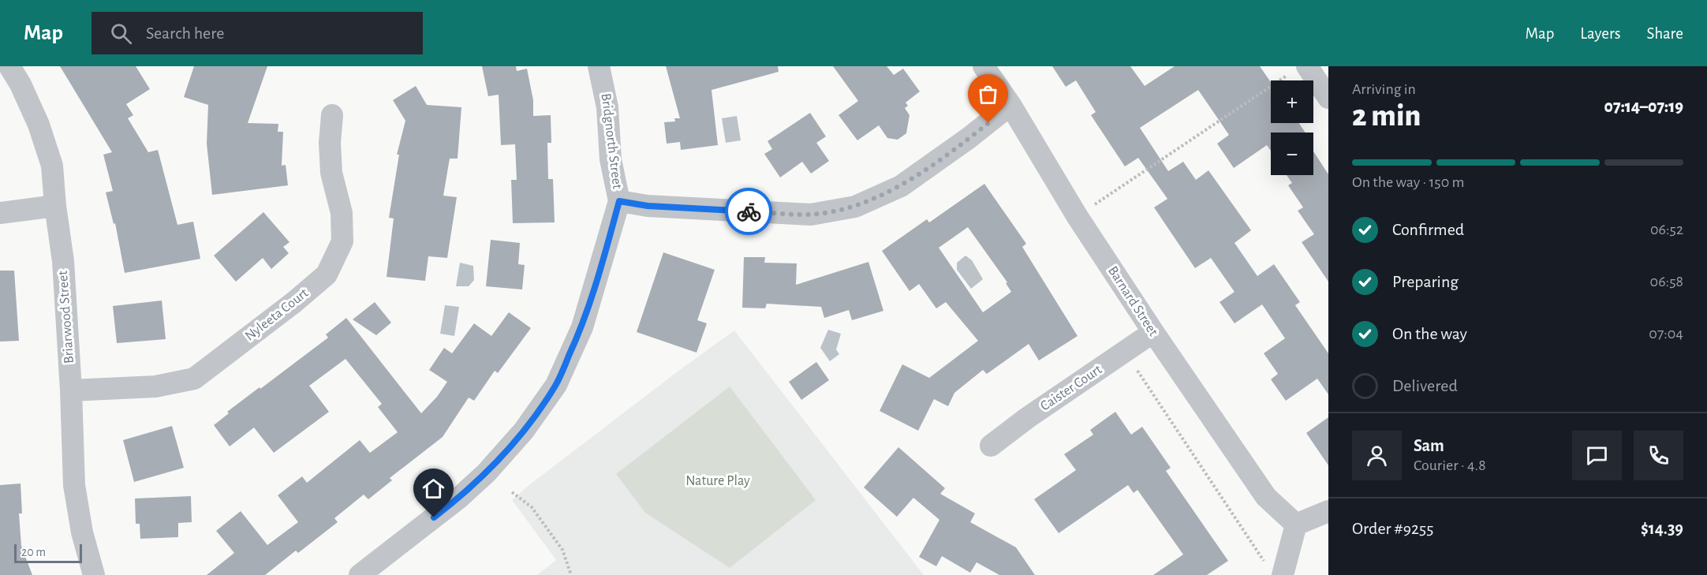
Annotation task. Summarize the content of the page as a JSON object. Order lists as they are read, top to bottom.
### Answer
{
  "streets": {
    "street": [
      "Bridgnorth Street",
      "Barnard Street",
      "Nyleeta Court",
      "Briarwood Street",
      "Caister Court"
    ]
  },
  "crossings": [
    ["Barnard Street", "Caister Court"],
    ["Nyleeta Court", "Briarwood Street"]
  ],
  "parks": ["Nature Play"],
  "scale_bar": "20 m",
  "page": {
    "header": "Map",
    "search": "Search here",
    "nav": ["Map", "Layers", "Share"],
    "heading": ["2 min", "Arriving in", "07:14–07:19"],
    "panel": [
      "Sam",
      "Courier · 4.8",
      "Order #9255",
      "$14.39"
    ],
    "map_buttons": ["+", "−"],
    "bar": "On the way · 150 m",
    "list": [
      ["Confirmed", "06:52"],
      ["Preparing", "06:58"],
      ["On the way", "07:04"],
      "Delivered"
    ],
    "scale": "20 m"
  }
}
